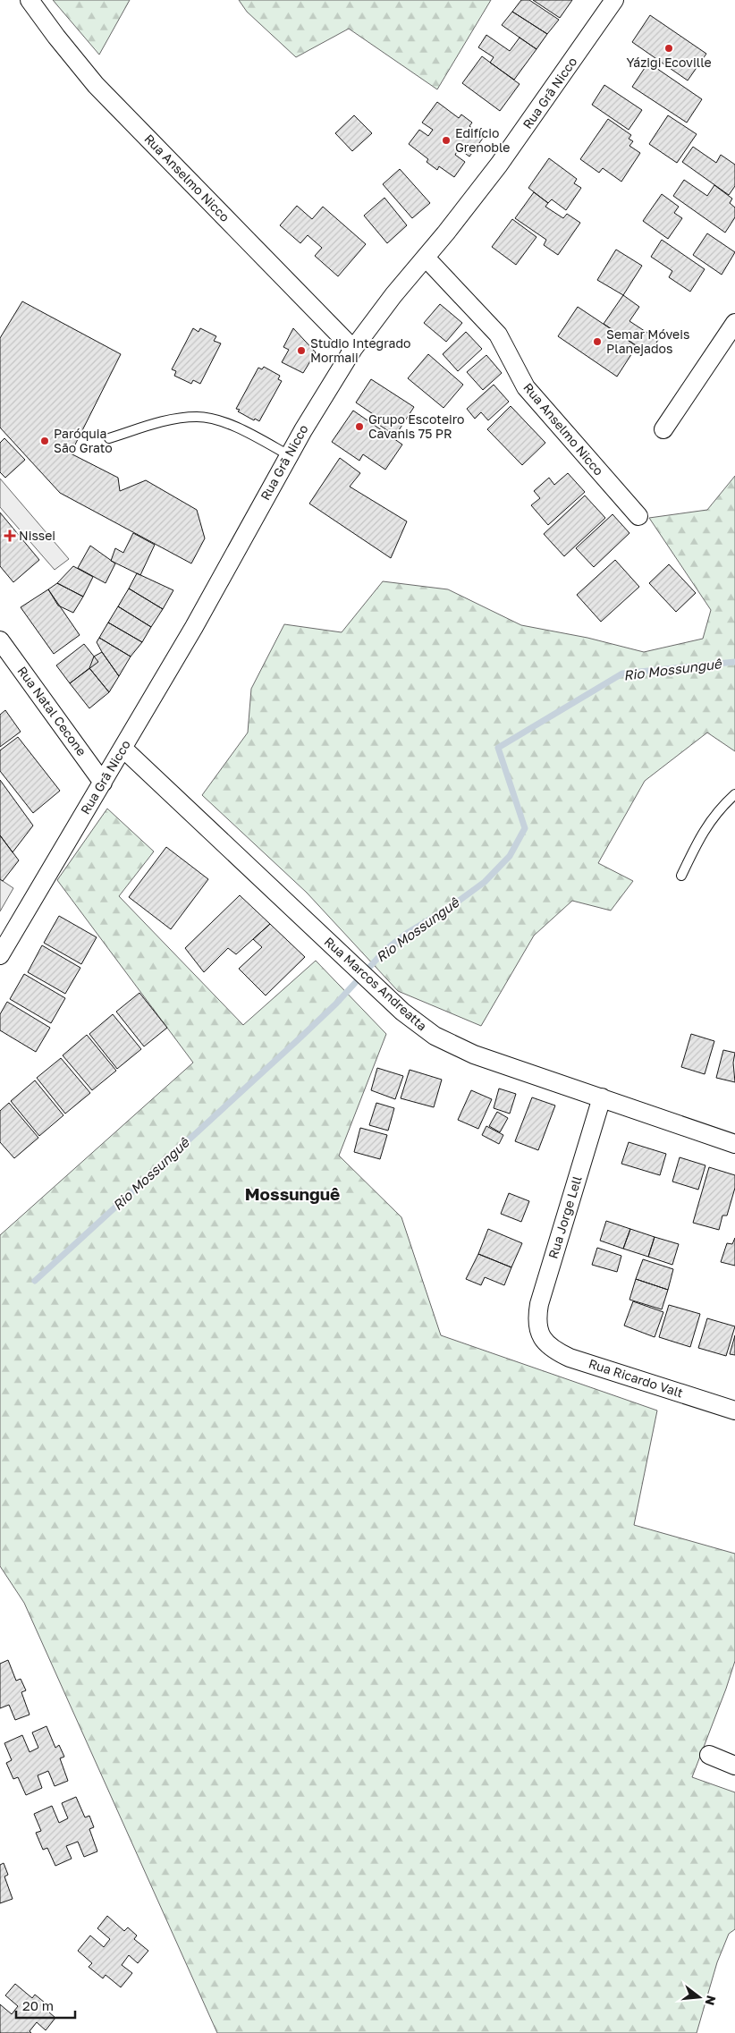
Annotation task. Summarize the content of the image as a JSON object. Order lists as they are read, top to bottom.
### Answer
{
  "streets": {
    "street": [
      "Rua Grã Nicco",
      "Rua Anselmo Nicco",
      "Rua Natal Cecone",
      "Rua Marcos Andreatta",
      "Rua Jorge Lell",
      "Rua Ricardo Valt"
    ]
  },
  "crossings": [
    ["Rua Grã Nicco", "Rua Anselmo Nicco"],
    ["Rua Grã Nicco", "Rua Natal Cecone"],
    ["Rua Grã Nicco", "Rua Marcos Andreatta"],
    ["Rua Marcos Andreatta", "Rua Jorge Lell"],
    ["Rua Jorge Lell", "Rua Ricardo Valt"]
  ],
  "districts": ["Mossunguê"],
  "water": ["Rio Mossunguê"],
  "places": {
    "other": [
      "Yázigi Ecoville",
      "Edifício Grenoble",
      "Semar Móveis Planejados",
      "Studio Integrado Mormaii",
      "Grupo Escoteiro Cavanis 75 PR",
      "Paróquia São Grato"
    ],
    "health": ["Nissei"]
  },
  "scale_bar": "20 m",
  "north": "right"
}
